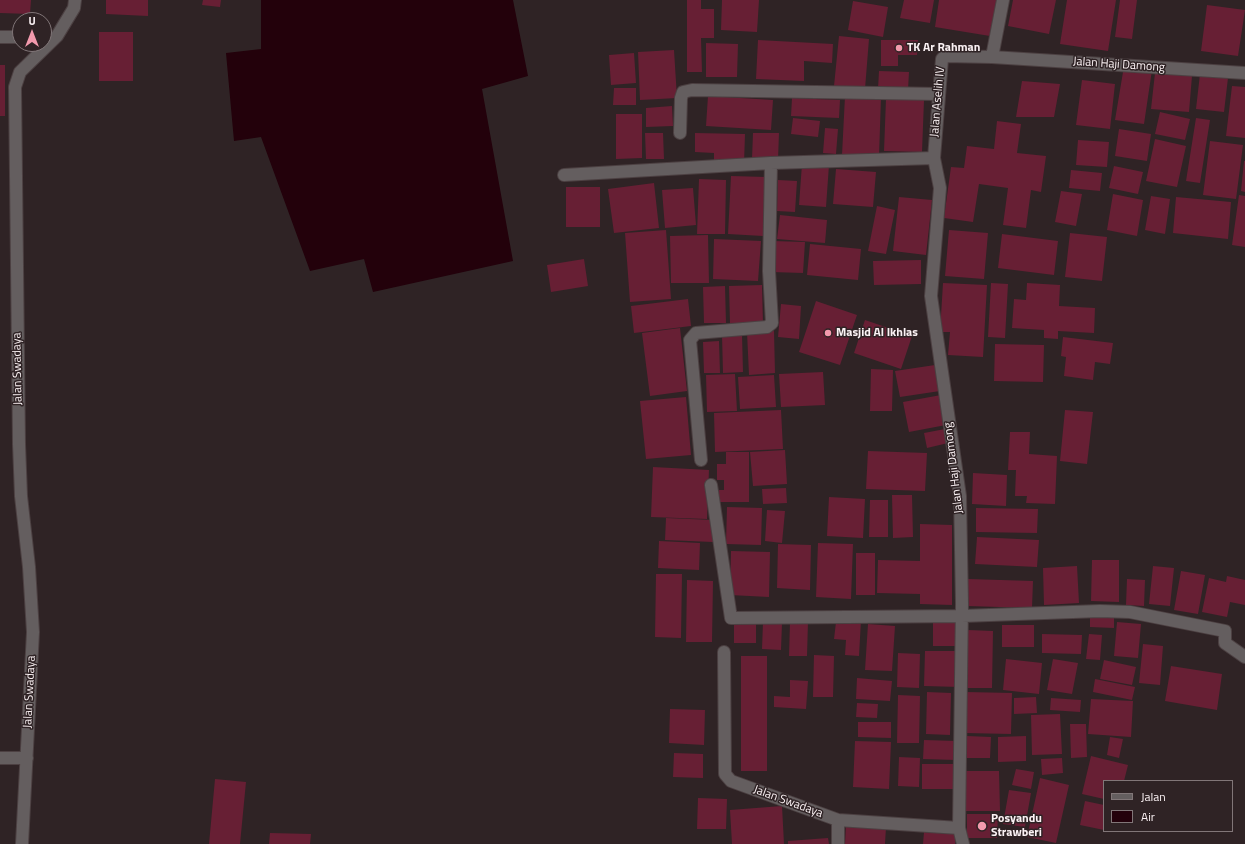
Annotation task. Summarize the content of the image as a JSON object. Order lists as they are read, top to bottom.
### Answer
{
  "streets": {
    "street": ["Jalan Haji Damong", "Jalan Aselih IV", "Jalan Swadaya"]
  },
  "crossings": [
    ["Jalan Haji Damong", "Jalan Aselih IV"],
    ["Jalan Haji Damong", "Jalan Swadaya"]
  ],
  "places": ["TK Ar Rahman", "Masjid Al Ikhlas", "Posyandu Strawberi"],
  "legend": ["Jalan", "Air"],
  "north": "top"
}
